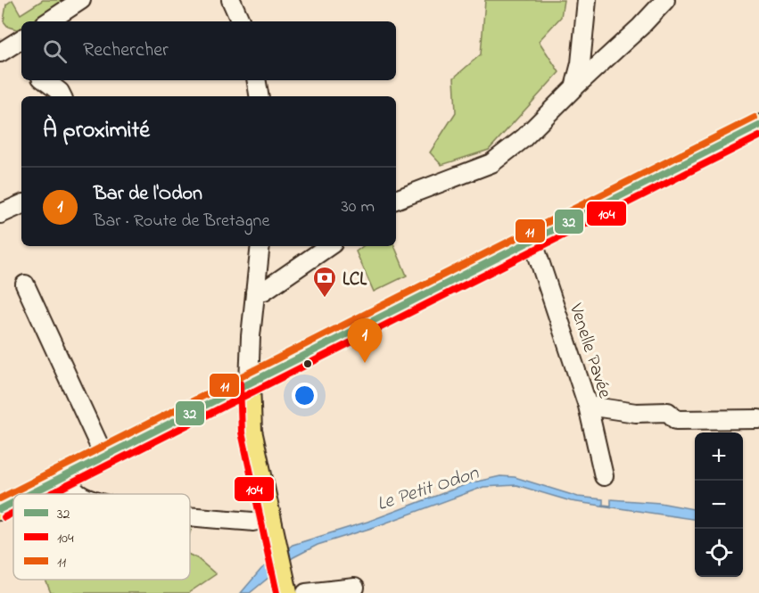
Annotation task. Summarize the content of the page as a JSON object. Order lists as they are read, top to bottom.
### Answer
{
  "streets": {
    "street": ["Venelle Pavée"]
  },
  "water": ["Le Petit Odon"],
  "places": {
    "bank": ["LCL"]
  },
  "lines": ["transit line 11", "transit line 32", "transit line 104"],
  "legend": ["32", "104", "11"],
  "page": {
    "search": "Rechercher",
    "heading": "À proximité",
    "list": [
      {
        "mark": "1",
        "name": "Bar de l'Odon",
        "note": "Bar · Route de Bretagne",
        "value": "30 m"
      }
    ],
    "pins": "1",
    "map_buttons": ["+", "−"]
  }
}
